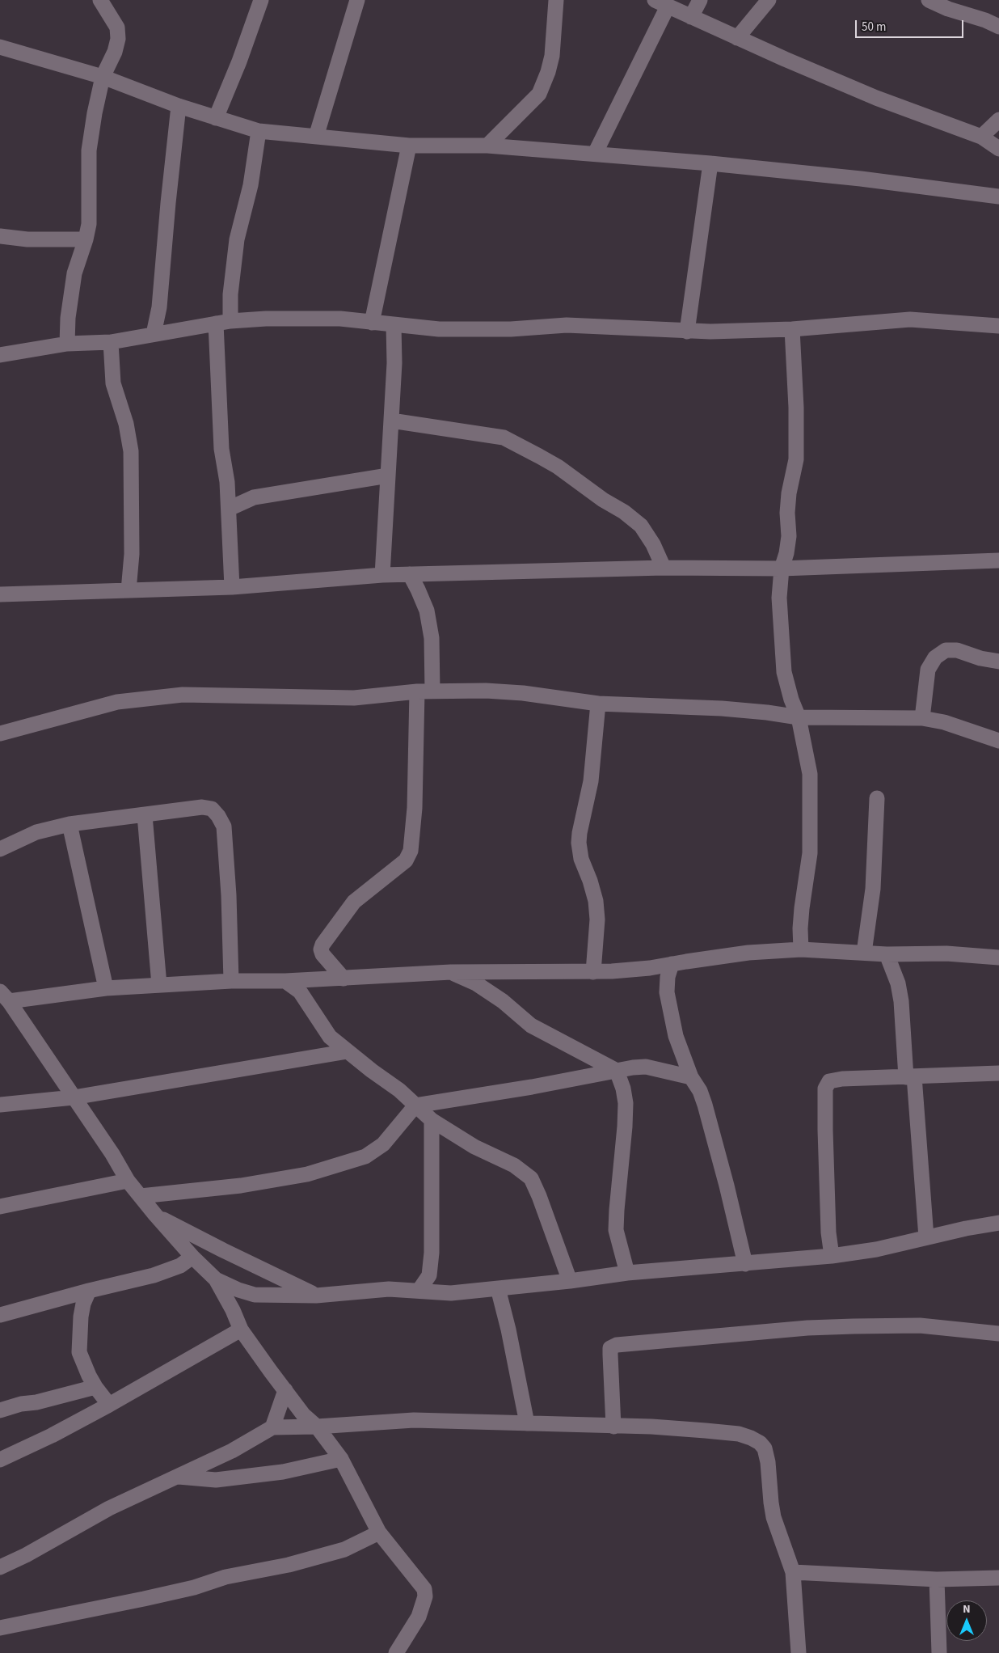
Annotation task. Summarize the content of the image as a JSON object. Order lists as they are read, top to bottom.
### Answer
{
  "scale_bar": "50 m",
  "north": "top"
}
